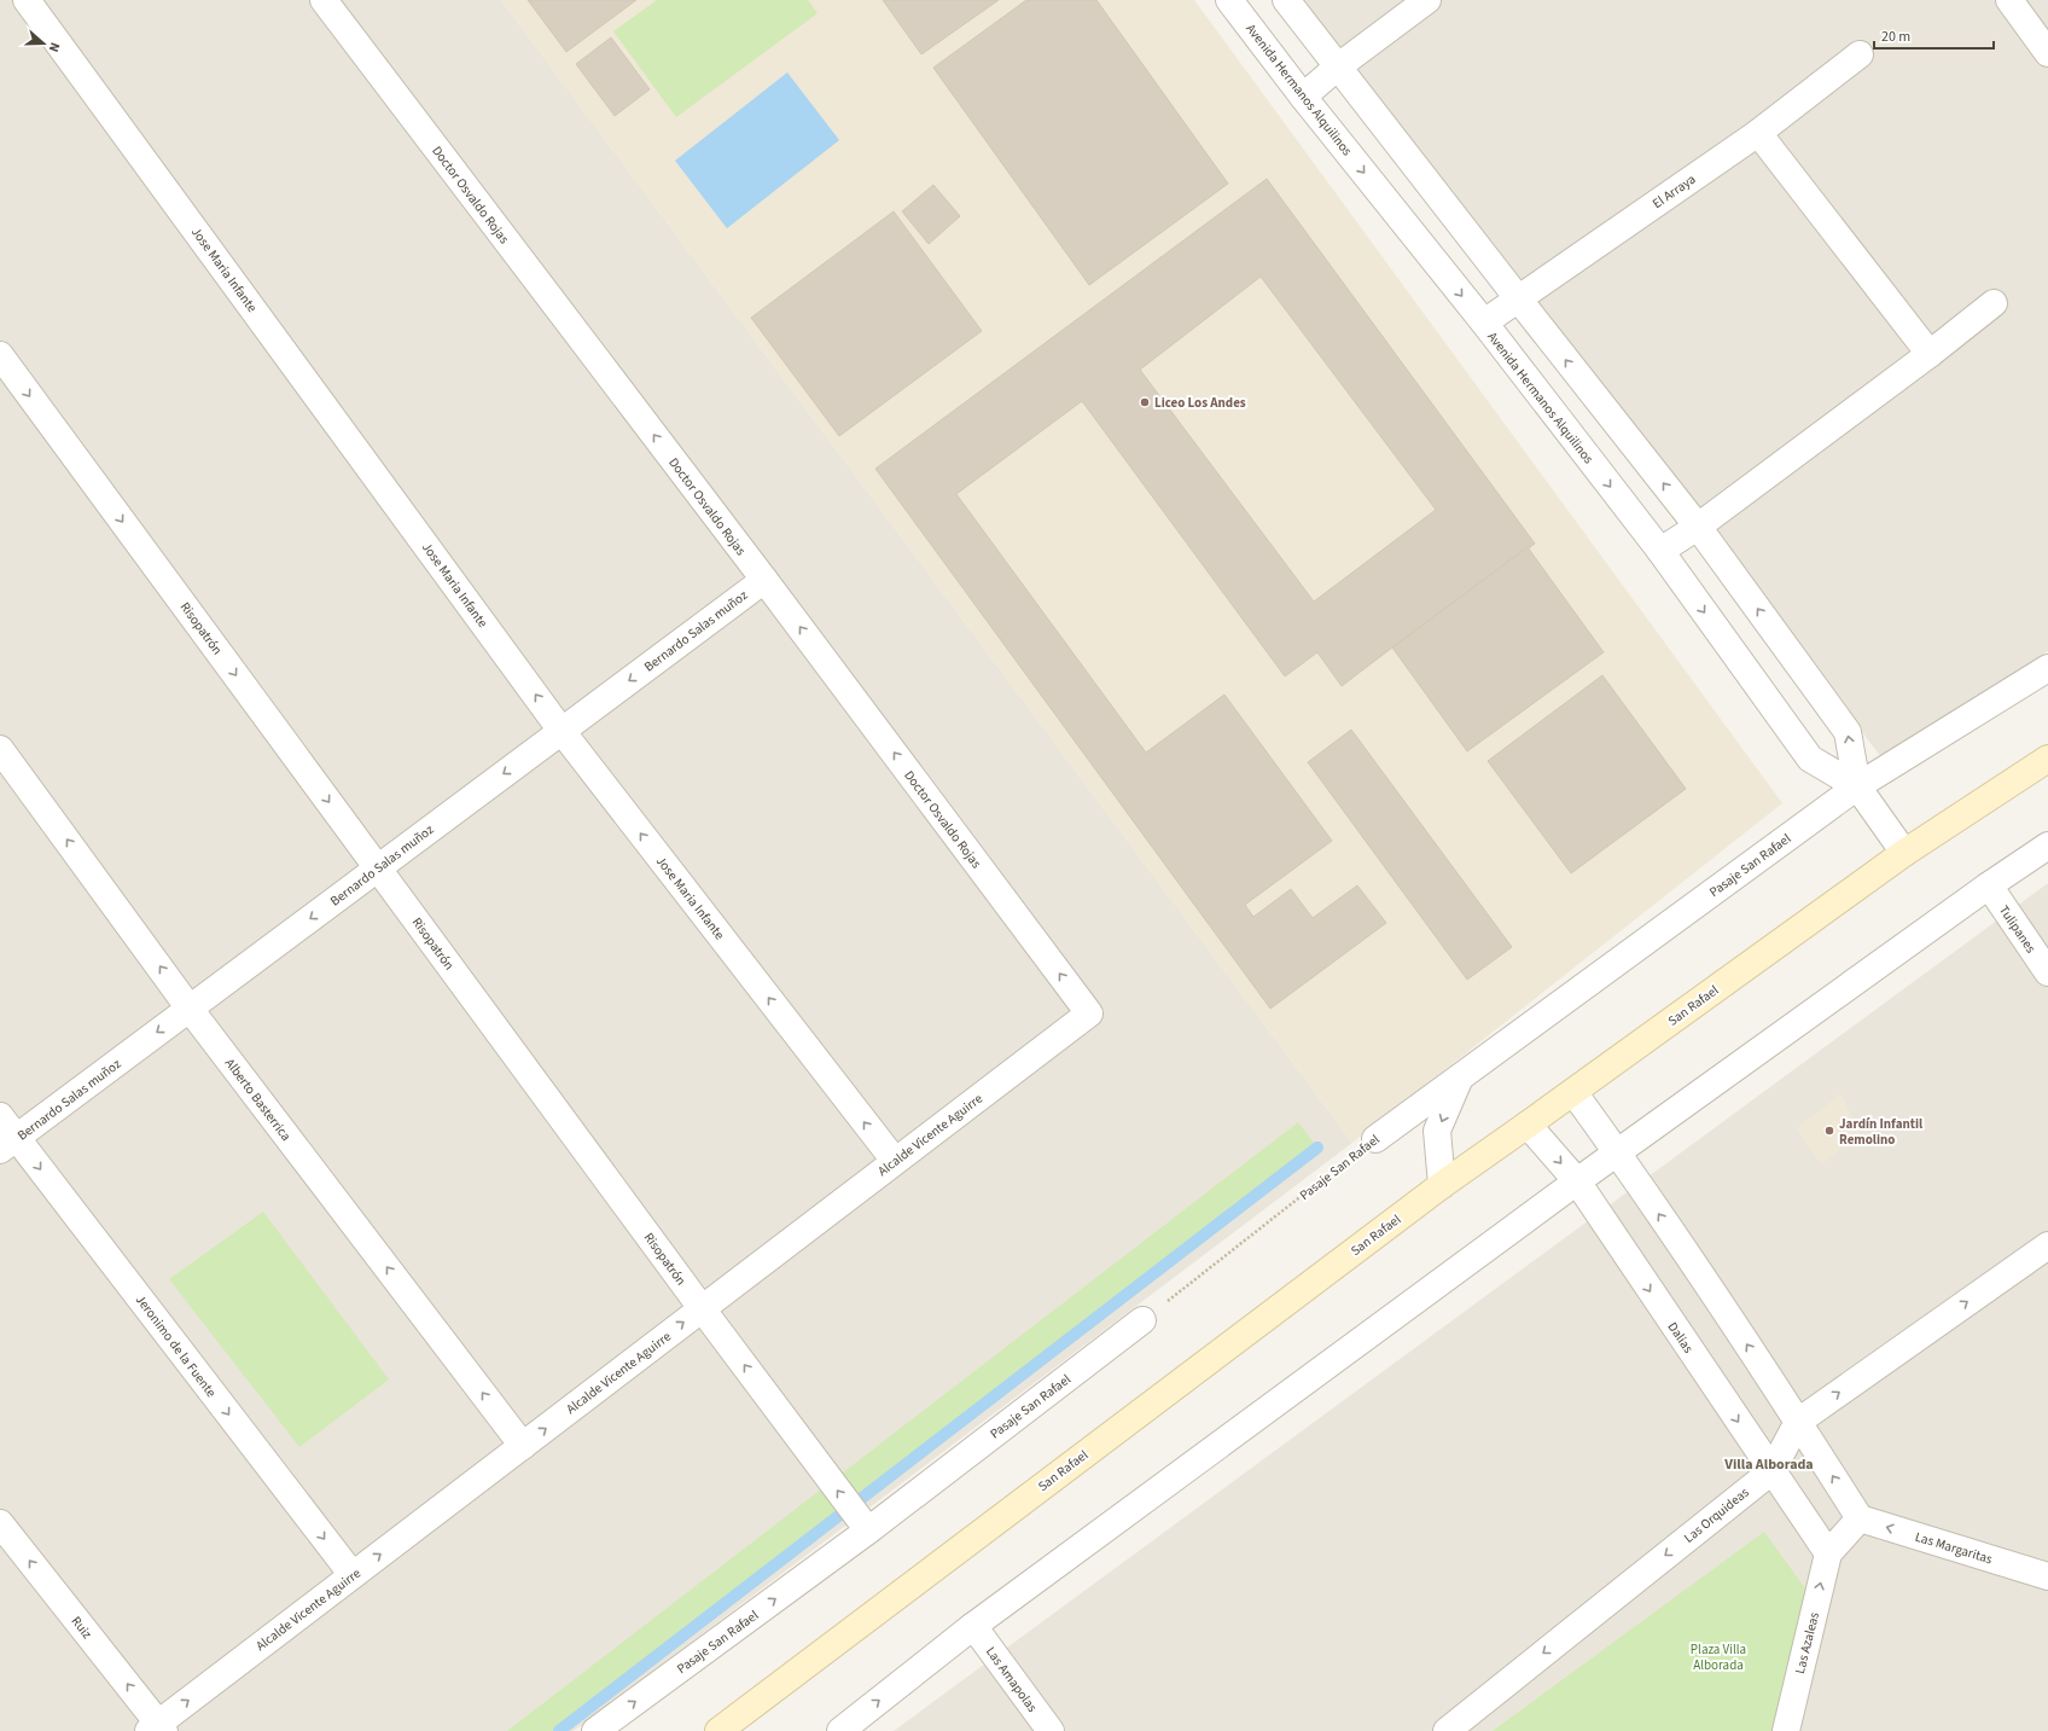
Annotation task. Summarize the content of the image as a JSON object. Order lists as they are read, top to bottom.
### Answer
{
  "streets": {
    "main road": ["San Rafael"],
    "street": [
      "Avenida Hermanos Alquilinos",
      "El Arraya",
      "Doctor Osvaldo Rojas",
      "Jose Maria Infante",
      "Risopatrón",
      "Bernardo Salas muñoz",
      "Pasaje San Rafael",
      "Tulipanes",
      "Alberto Basterrica",
      "Alcalde Vicente Aguirre",
      "Dalias",
      "Jeronimo de la Fuente",
      "Las Orquideas",
      "Las Margaritas",
      "Ruiz",
      "Las Azaleas",
      "Las Amapolas"
    ]
  },
  "crossings": [
    ["Avenida Hermanos Alquilinos", "El Arraya"],
    ["Avenida Hermanos Alquilinos", "Pasaje San Rafael"],
    ["Avenida Hermanos Alquilinos", "San Rafael"],
    ["Doctor Osvaldo Rojas", "Bernardo Salas muñoz"],
    ["Doctor Osvaldo Rojas", "Alcalde Vicente Aguirre"],
    ["Jose Maria Infante", "Bernardo Salas muñoz"],
    ["Jose Maria Infante", "Alcalde Vicente Aguirre"],
    ["Risopatrón", "Bernardo Salas muñoz"],
    ["Risopatrón", "Pasaje San Rafael"],
    ["Risopatrón", "Alcalde Vicente Aguirre"],
    ["Bernardo Salas muñoz", "Alberto Basterrica"],
    ["Bernardo Salas muñoz", "Jeronimo de la Fuente"],
    ["San Rafael", "Dalias"],
    ["Alberto Basterrica", "Alcalde Vicente Aguirre"],
    ["Alcalde Vicente Aguirre", "Jeronimo de la Fuente"],
    ["Alcalde Vicente Aguirre", "Ruiz"],
    ["Dalias", "Las Orquideas"],
    ["Dalias", "Las Azaleas"]
  ],
  "one_way": [
    "Doctor Osvaldo Rojas",
    "Jose Maria Infante",
    "Bernardo Salas muñoz",
    "Alberto Basterrica",
    "Alcalde Vicente Aguirre",
    "Jeronimo de la Fuente",
    "Las Margaritas",
    "Ruiz",
    "Las Azaleas"
  ],
  "districts": ["Villa Alborada"],
  "parks": ["Plaza Villa Alborada"],
  "places": ["Liceo Los Andes", "Jardín Infantil Remolino"],
  "scale_bar": "20 m",
  "north": "right"
}
